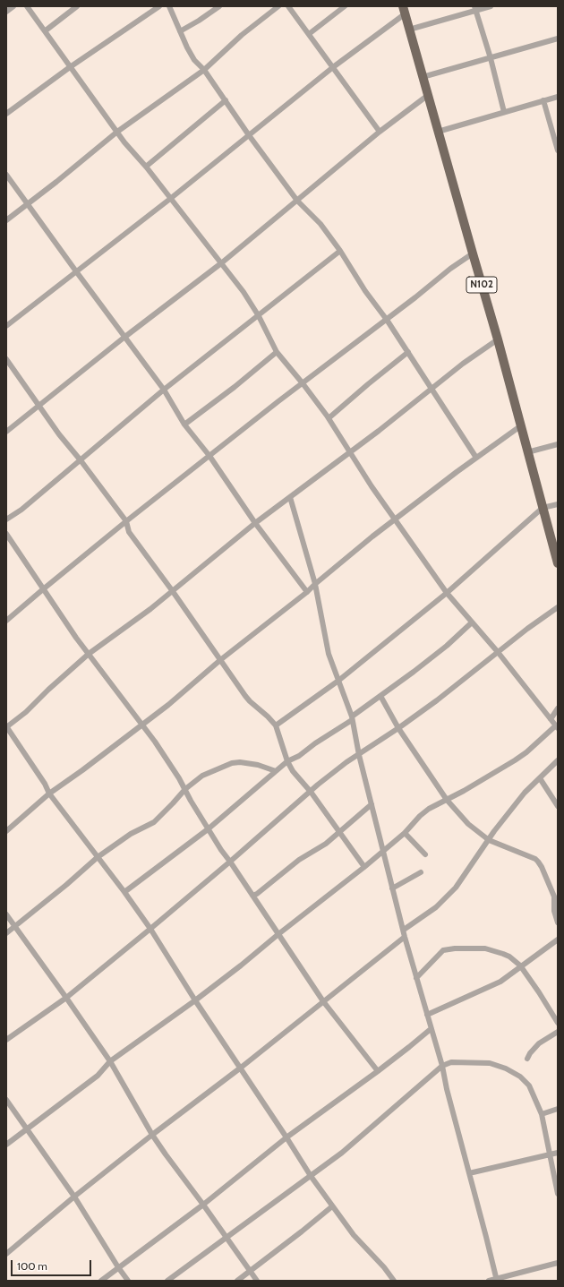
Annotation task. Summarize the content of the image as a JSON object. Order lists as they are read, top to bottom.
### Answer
{
  "streets": {
    "main road": ["N102"]
  },
  "scale_bar": "100 m"
}
